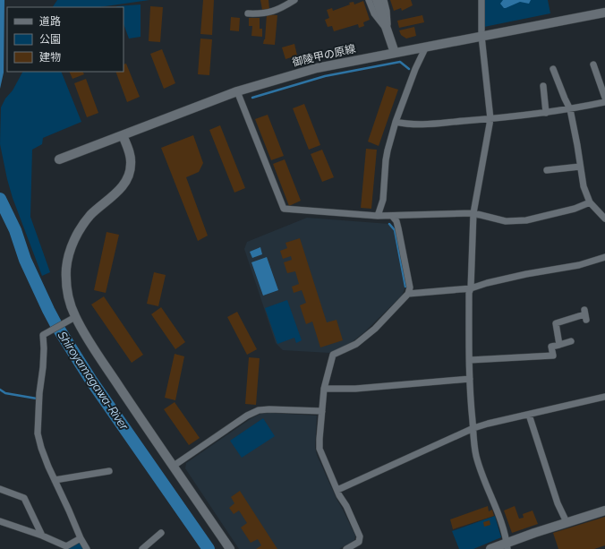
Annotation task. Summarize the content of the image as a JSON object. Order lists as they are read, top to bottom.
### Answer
{
  "streets": {
    "street": ["御陵甲の原線"]
  },
  "water": ["Shiroyamagawa-River"],
  "legend": ["道路", "公園", "建物"]
}
